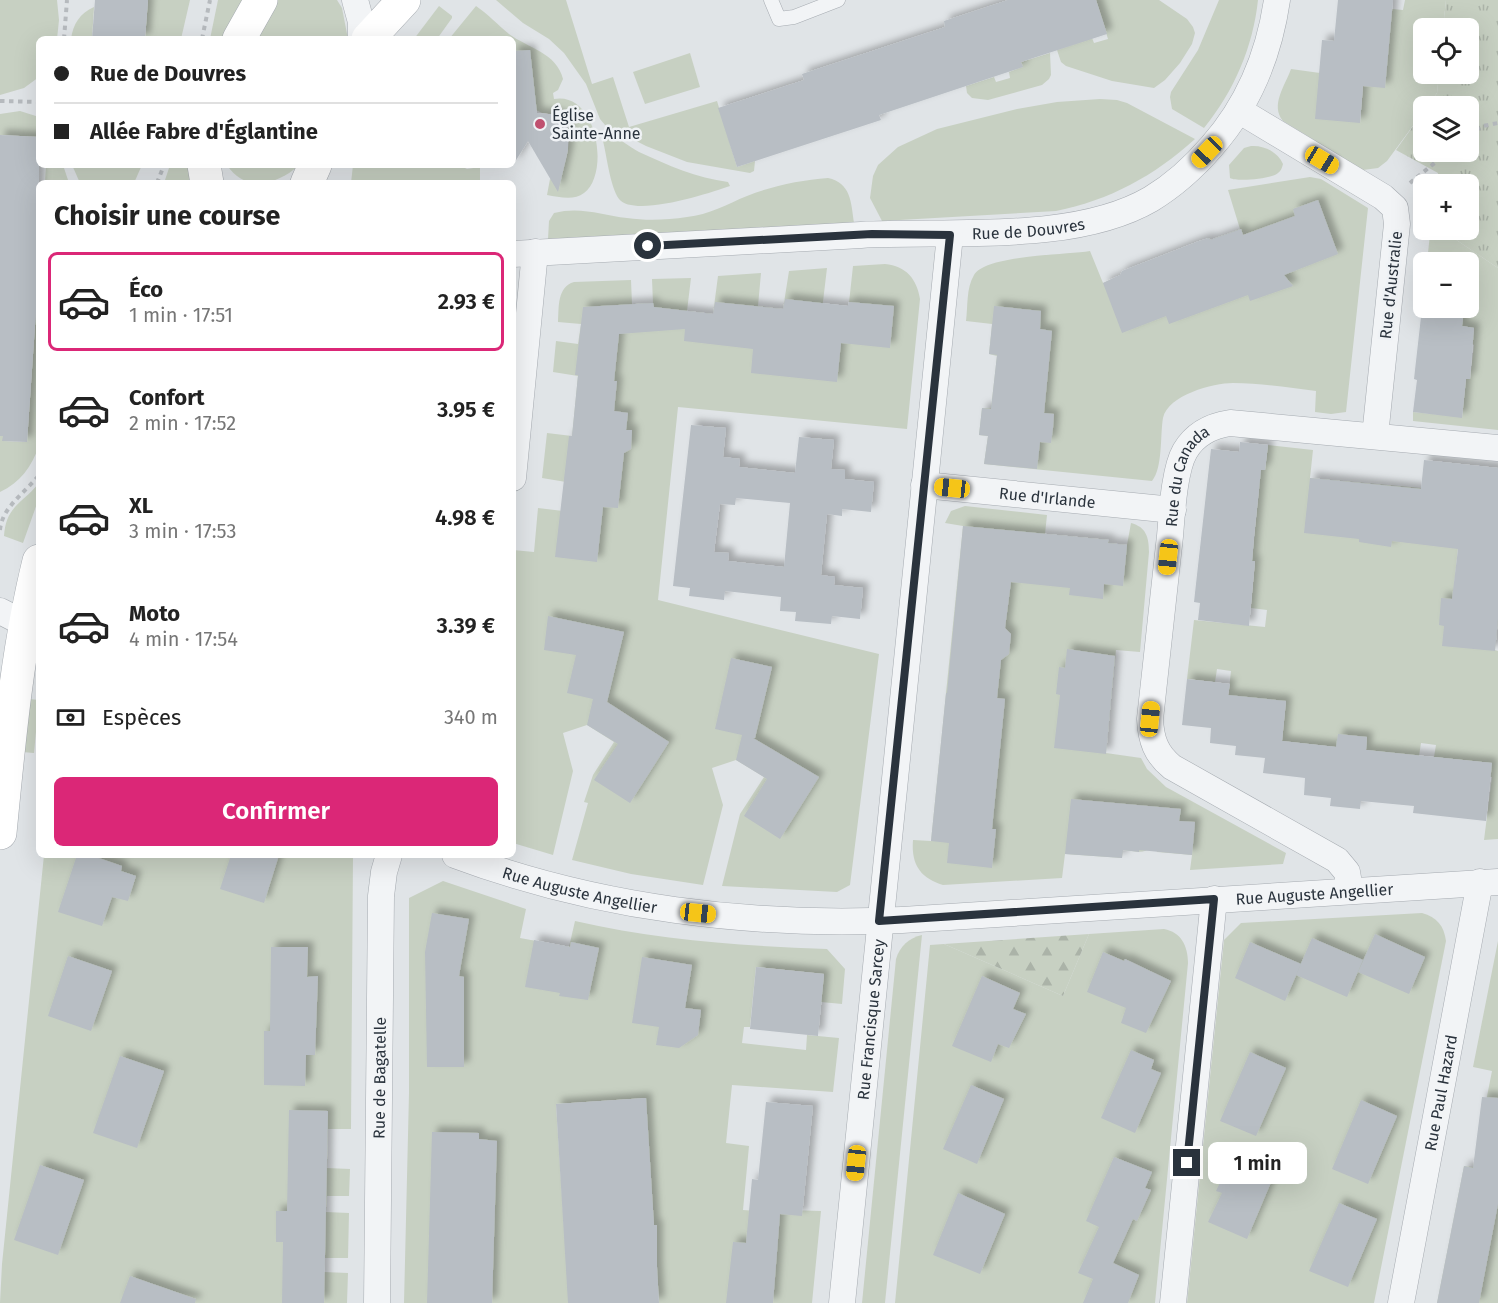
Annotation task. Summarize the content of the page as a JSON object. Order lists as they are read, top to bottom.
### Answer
{
  "streets": {
    "street": [
      "Rue de Douvres",
      "Rue d'Australie",
      "Rue du Canada",
      "Rue d'Irlande",
      "Rue Auguste Angellier",
      "Rue Francisque Sarcey",
      "Rue de Bagatelle",
      "Rue Paul Hazard"
    ]
  },
  "crossings": [
    ["Rue de Douvres", "Rue Francisque Sarcey"],
    ["Rue d'Australie", "Rue du Canada"],
    ["Rue du Canada", "Rue d'Irlande"],
    ["Rue du Canada", "Rue Auguste Angellier"],
    ["Rue d'Irlande", "Rue Francisque Sarcey"],
    ["Rue Auguste Angellier", "Rue Francisque Sarcey"],
    ["Rue Auguste Angellier", "Rue Paul Hazard"]
  ],
  "places": ["Église Sainte-Anne"],
  "page": {
    "map_buttons": ["+", "−"],
    "banner": ["Rue de Douvres", "Allée Fabre d'Églantine"],
    "heading": "Choisir une course",
    "list": [
      {
        "name": "Éco",
        "note": "1 min · 17:51",
        "value": "2.93 €"
      },
      {
        "name": "Confort",
        "note": "2 min · 17:52",
        "value": "3.95 €"
      },
      {
        "name": "XL",
        "note": "3 min · 17:53",
        "value": "4.98 €"
      },
      {
        "name": "Moto",
        "note": "4 min · 17:54",
        "value": "3.39 €"
      }
    ],
    "pay": ["Espèces", "340 m"],
    "buttons": "Confirmer",
    "bubble": "1 min"
  }
}
